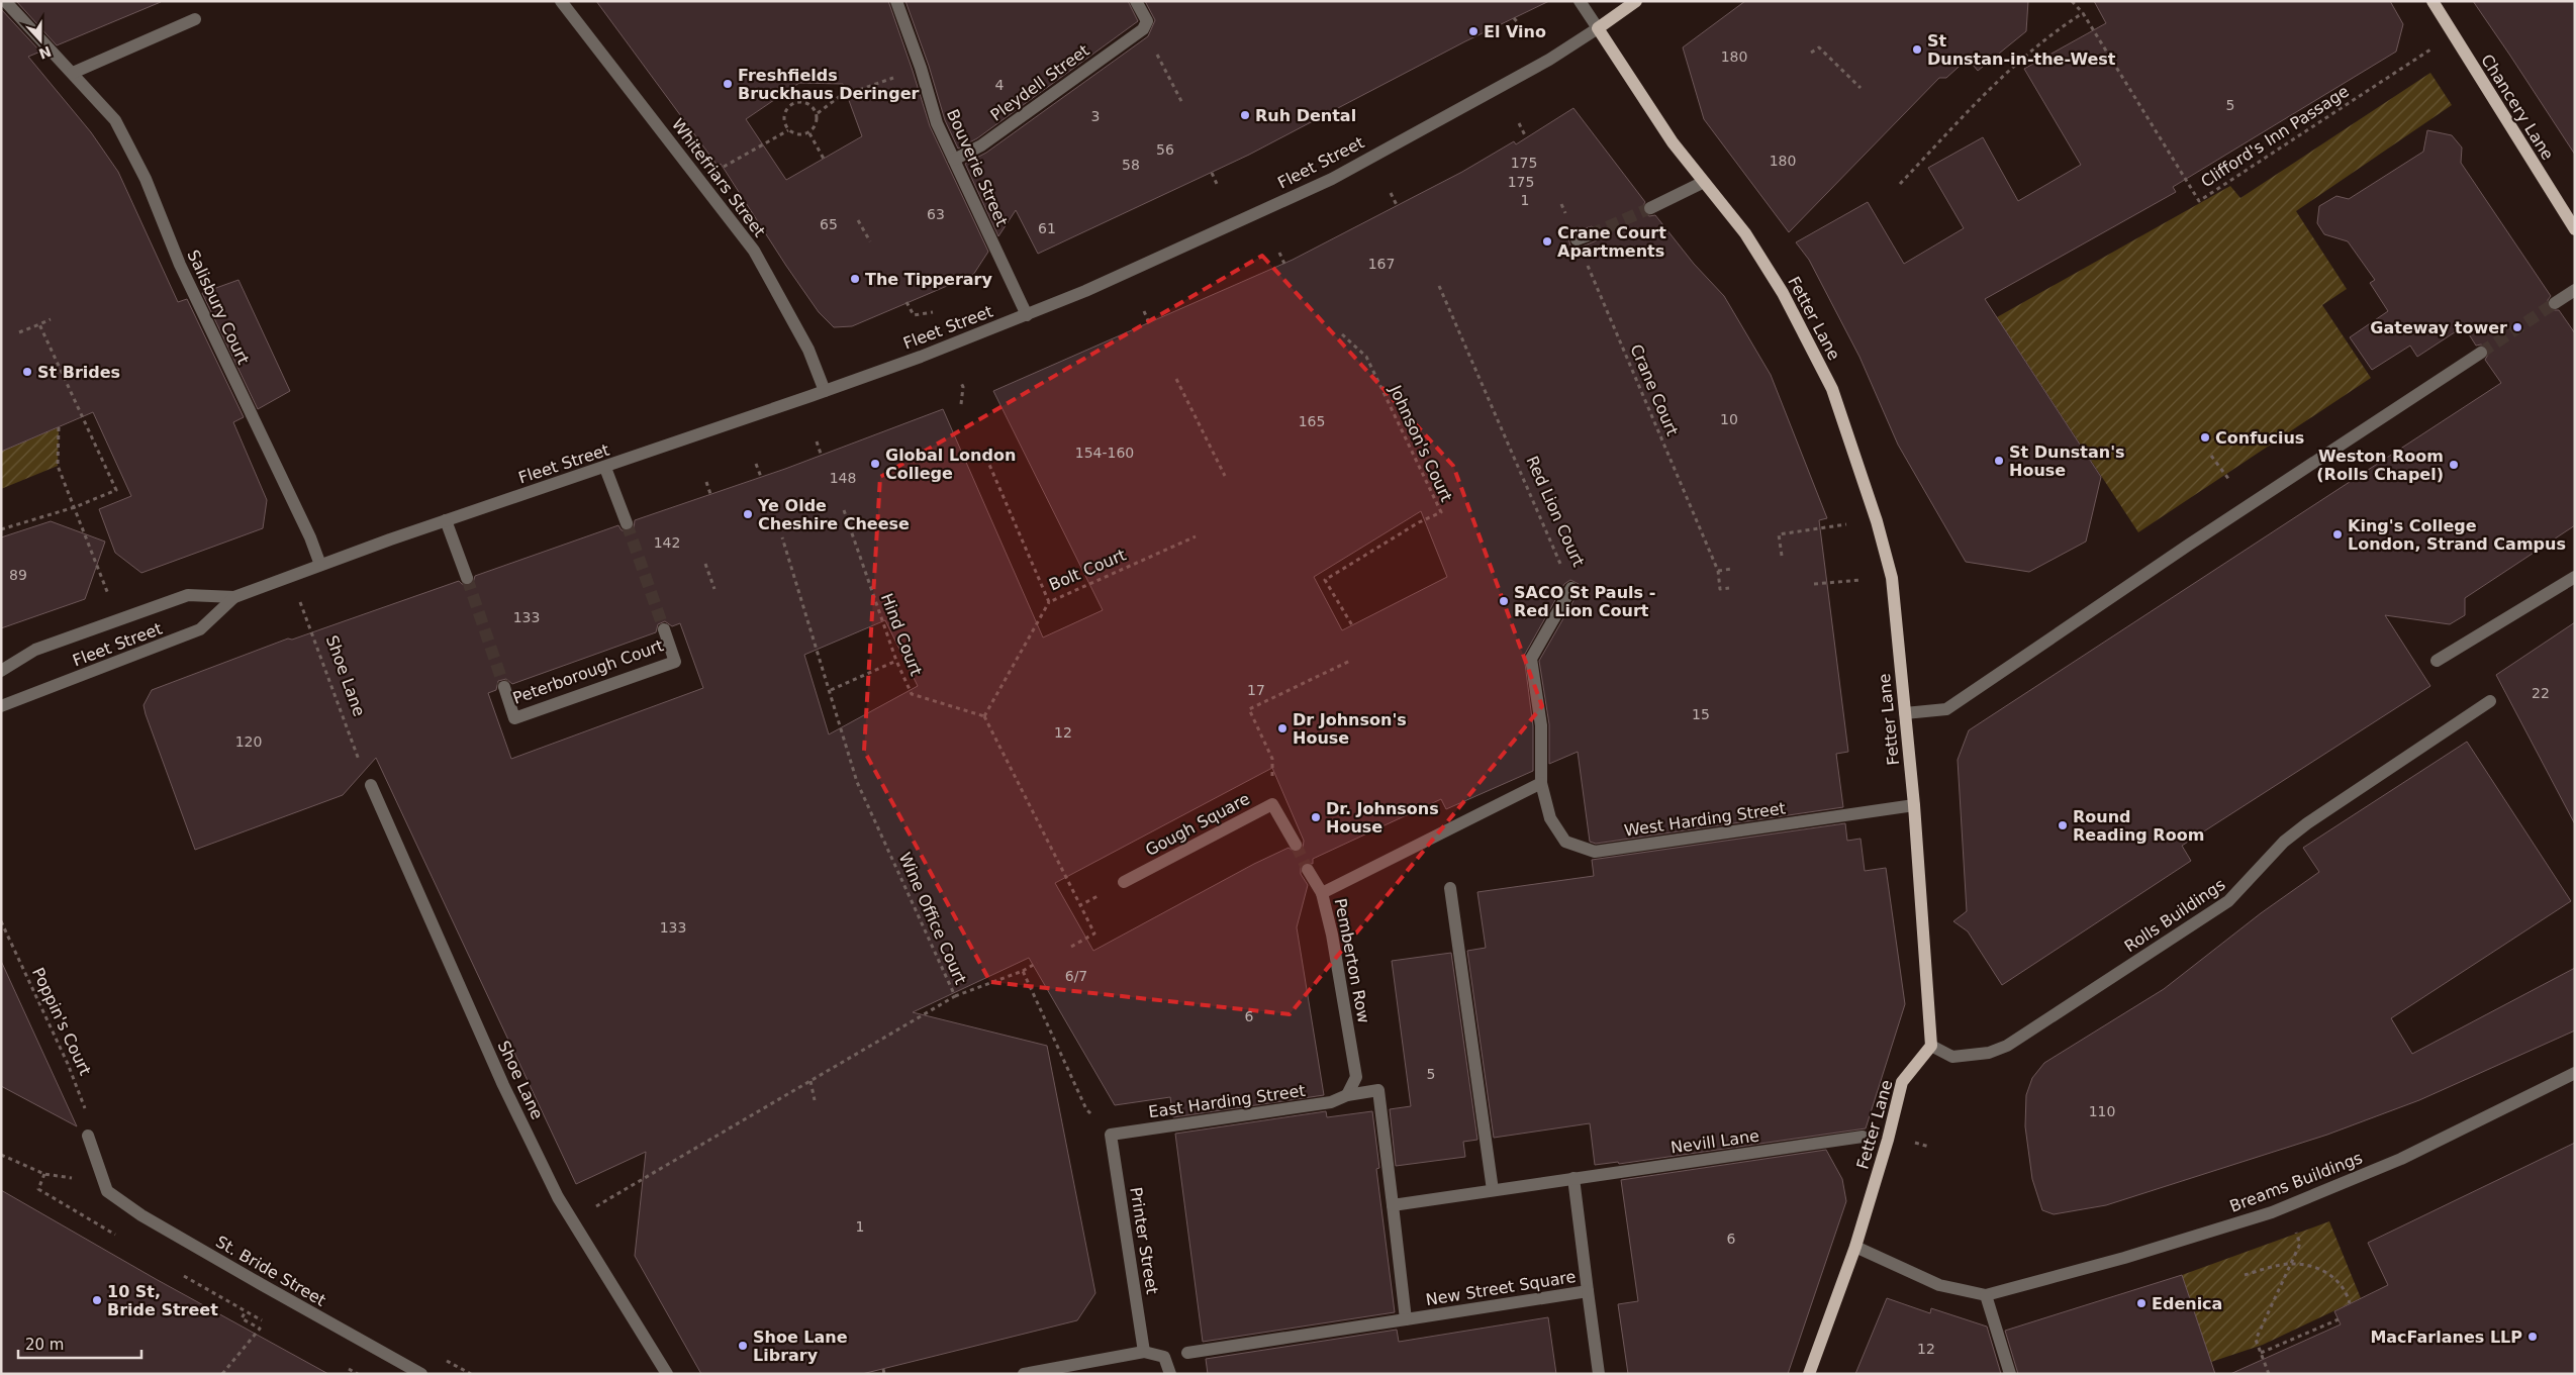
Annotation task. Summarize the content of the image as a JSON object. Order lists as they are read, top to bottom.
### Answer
{
  "streets": {
    "main road": ["Chancery Lane", "Fleet Street", "Fetter Lane"],
    "street": [
      "Pleydell Street",
      "Bouverie Street",
      "Whitefriars Street",
      "Salisbury Court",
      "Red Lion Court",
      "Peterborough Court",
      "Shoe Lane",
      "West Harding Street",
      "Gough Square",
      "Rolls Buildings",
      "Pemberton Row",
      "East Harding Street",
      "Nevill Lane",
      "Breams Buildings",
      "Printer Street",
      "St. Bride Street",
      "New Street Square"
    ],
    "path": [
      "Clifford's Inn Passage",
      "Crane Court",
      "Johnson's Court",
      "Bolt Court",
      "Hind Court",
      "Wine Office Court",
      "Poppin's Court"
    ]
  },
  "crossings": [
    ["Pleydell Street", "Bouverie Street"],
    ["Fleet Street", "Bouverie Street"],
    ["Fleet Street", "Whitefriars Street"],
    ["Fleet Street", "Salisbury Court"],
    ["Fleet Street", "Fetter Lane"],
    ["Fetter Lane", "West Harding Street"],
    ["Fetter Lane", "Rolls Buildings"],
    ["Red Lion Court", "West Harding Street"],
    ["Red Lion Court", "Pemberton Row"],
    ["West Harding Street", "Pemberton Row"],
    ["Pemberton Row", "East Harding Street"],
    ["Pemberton Row", "New Street Square"],
    ["East Harding Street", "Printer Street"],
    ["East Harding Street", "New Street Square"],
    ["Nevill Lane", "New Street Square"]
  ],
  "places": [
    "El Vino",
    "St Dunstan-in-the-West",
    "Freshfields Bruckhaus Deringer",
    "Ruh Dental",
    "Crane Court Apartments",
    "The Tipperary",
    "Gateway tower",
    "St Brides",
    "Confucius",
    "St Dunstan's House",
    "Global London College",
    "Weston Room (Rolls Chapel)",
    "Ye Olde Cheshire Cheese",
    "King's College London, Strand Campus",
    "SACO St Pauls - Red Lion Court",
    "Dr Johnson's House",
    "Dr. Johnsons House",
    "Round Reading Room",
    "10 St, Bride Street",
    "Edenica",
    "MacFarlanes LLP",
    "Shoe Lane Library"
  ],
  "house_numbers": [
    "180",
    "4",
    "5",
    "3",
    "56",
    "180",
    "175",
    "58",
    "175",
    "1",
    "63",
    "65",
    "61",
    "167",
    "10",
    "165",
    "154-160",
    "148",
    "142",
    "89",
    "133",
    "17",
    "22",
    "15",
    "12",
    "120",
    "133",
    "6/7",
    "6",
    "5",
    "110",
    "1",
    "6",
    "12"
  ],
  "scale_bar": "20 m",
  "north": "bottom"
}
